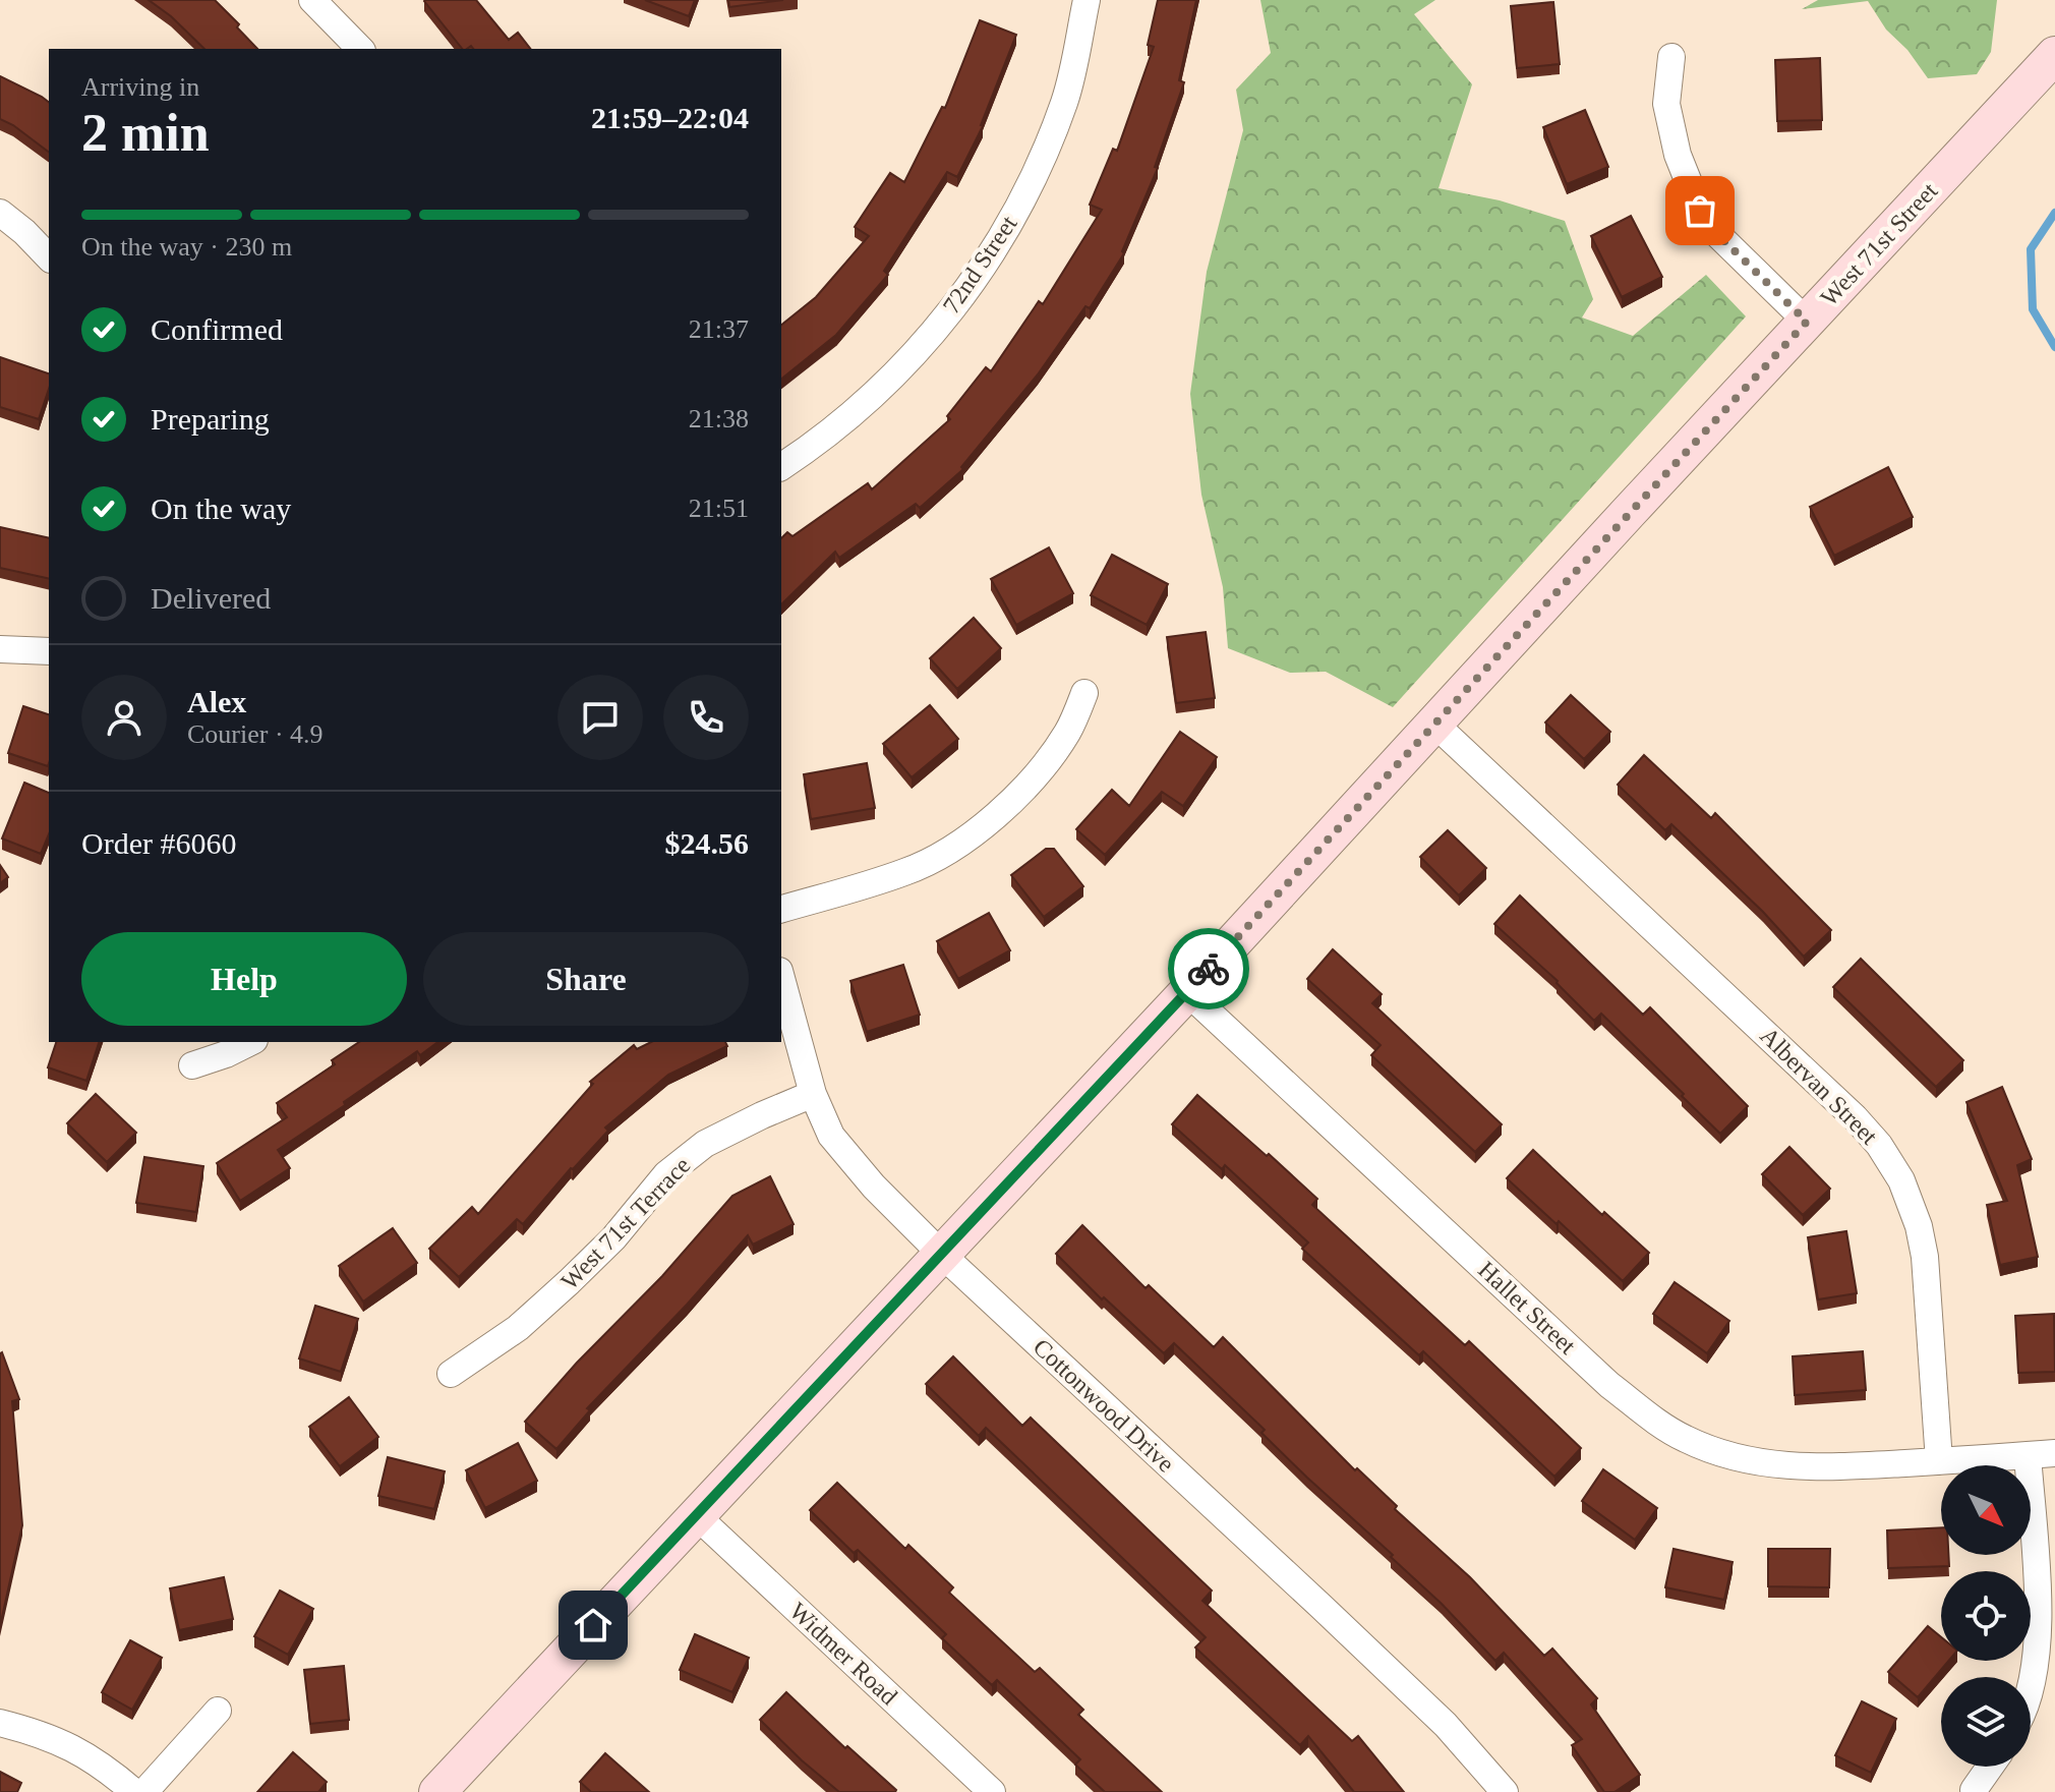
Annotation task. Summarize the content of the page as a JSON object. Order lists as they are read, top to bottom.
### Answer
{
  "streets": {
    "street": [
      "West 71st Street",
      "72nd Street",
      "Albervan Street",
      "West 71st Terrace",
      "Hallet Street",
      "Cottonwood Drive",
      "Widmer Road"
    ]
  },
  "crossings": [
    ["West 71st Street", "Albervan Street"],
    ["West 71st Street", "Hallet Street"],
    ["West 71st Street", "Cottonwood Drive"],
    ["West 71st Street", "Widmer Road"],
    ["Albervan Street", "Hallet Street"],
    ["West 71st Terrace", "Cottonwood Drive"]
  ],
  "north": "bottom right",
  "page": {
    "heading": ["2 min", "Arriving in", "21:59–22:04"],
    "panel": [
      "Alex",
      "Courier · 4.9",
      "Order #6060",
      "$24.56"
    ],
    "bar": "On the way · 230 m",
    "list": [
      ["Confirmed", "21:37"],
      ["Preparing", "21:38"],
      ["On the way", "21:51"],
      "Delivered"
    ],
    "buttons": ["Help", "Share"]
  }
}
